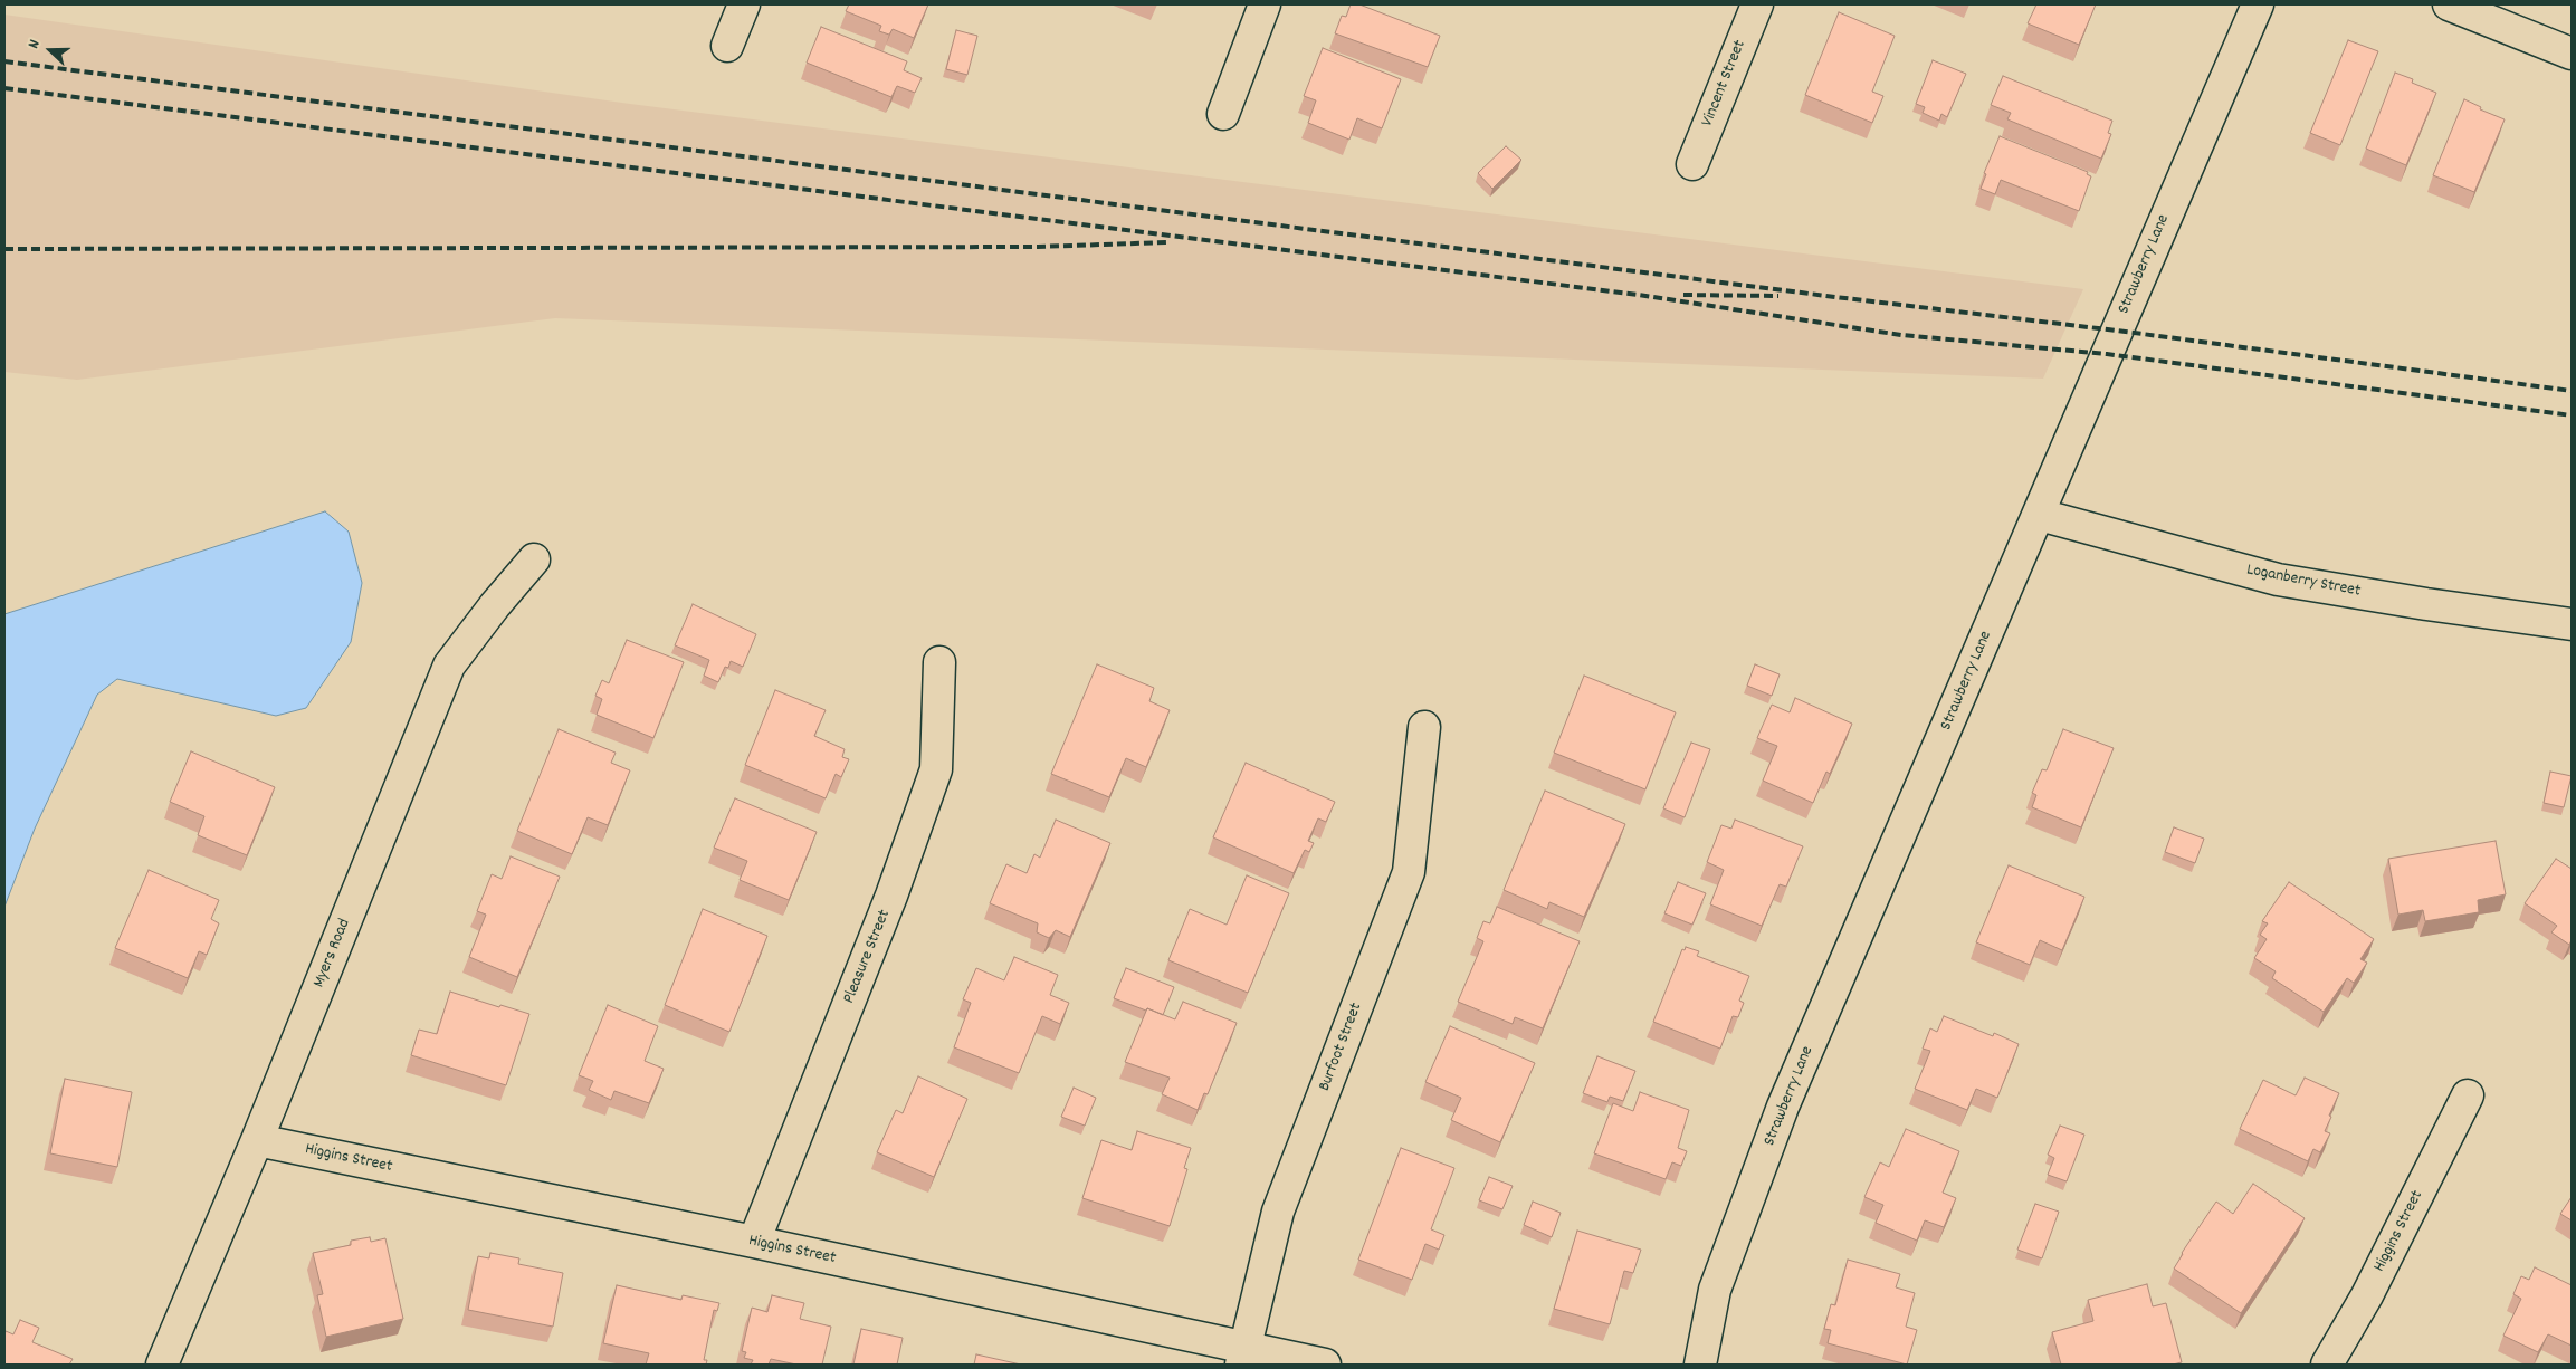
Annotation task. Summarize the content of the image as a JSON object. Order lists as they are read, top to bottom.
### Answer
{
  "streets": {
    "street": [
      "Vincent Street",
      "Strawberry Lane",
      "Loganberry Street",
      "Myers Road",
      "Pleasure Street",
      "Burfoot Street",
      "Higgins Street"
    ]
  },
  "crossings": [
    ["Strawberry Lane", "Loganberry Street"],
    ["Myers Road", "Higgins Street"],
    ["Pleasure Street", "Higgins Street"],
    ["Burfoot Street", "Higgins Street"]
  ],
  "north": "left"
}
